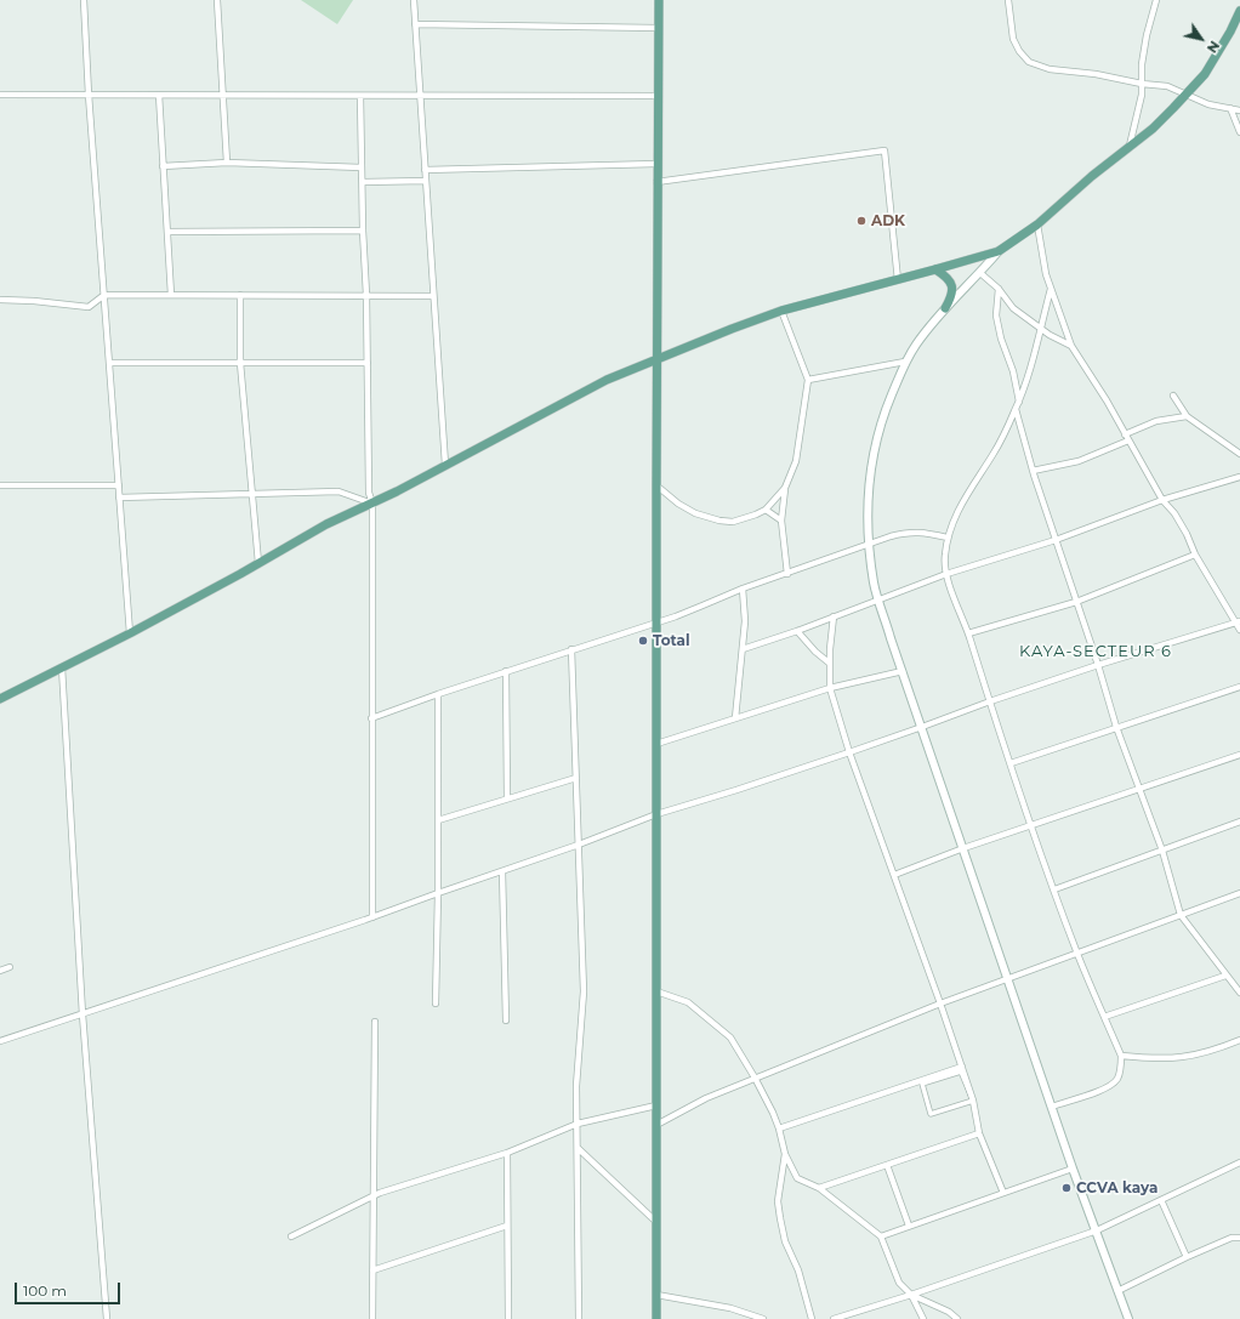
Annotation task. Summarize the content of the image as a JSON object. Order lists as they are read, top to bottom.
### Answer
{
  "districts": ["KAYA-SECTEUR 6"],
  "places": ["ADK", "Total", "CCVA kaya"],
  "scale_bar": "100 m",
  "north": "bottom right"
}
